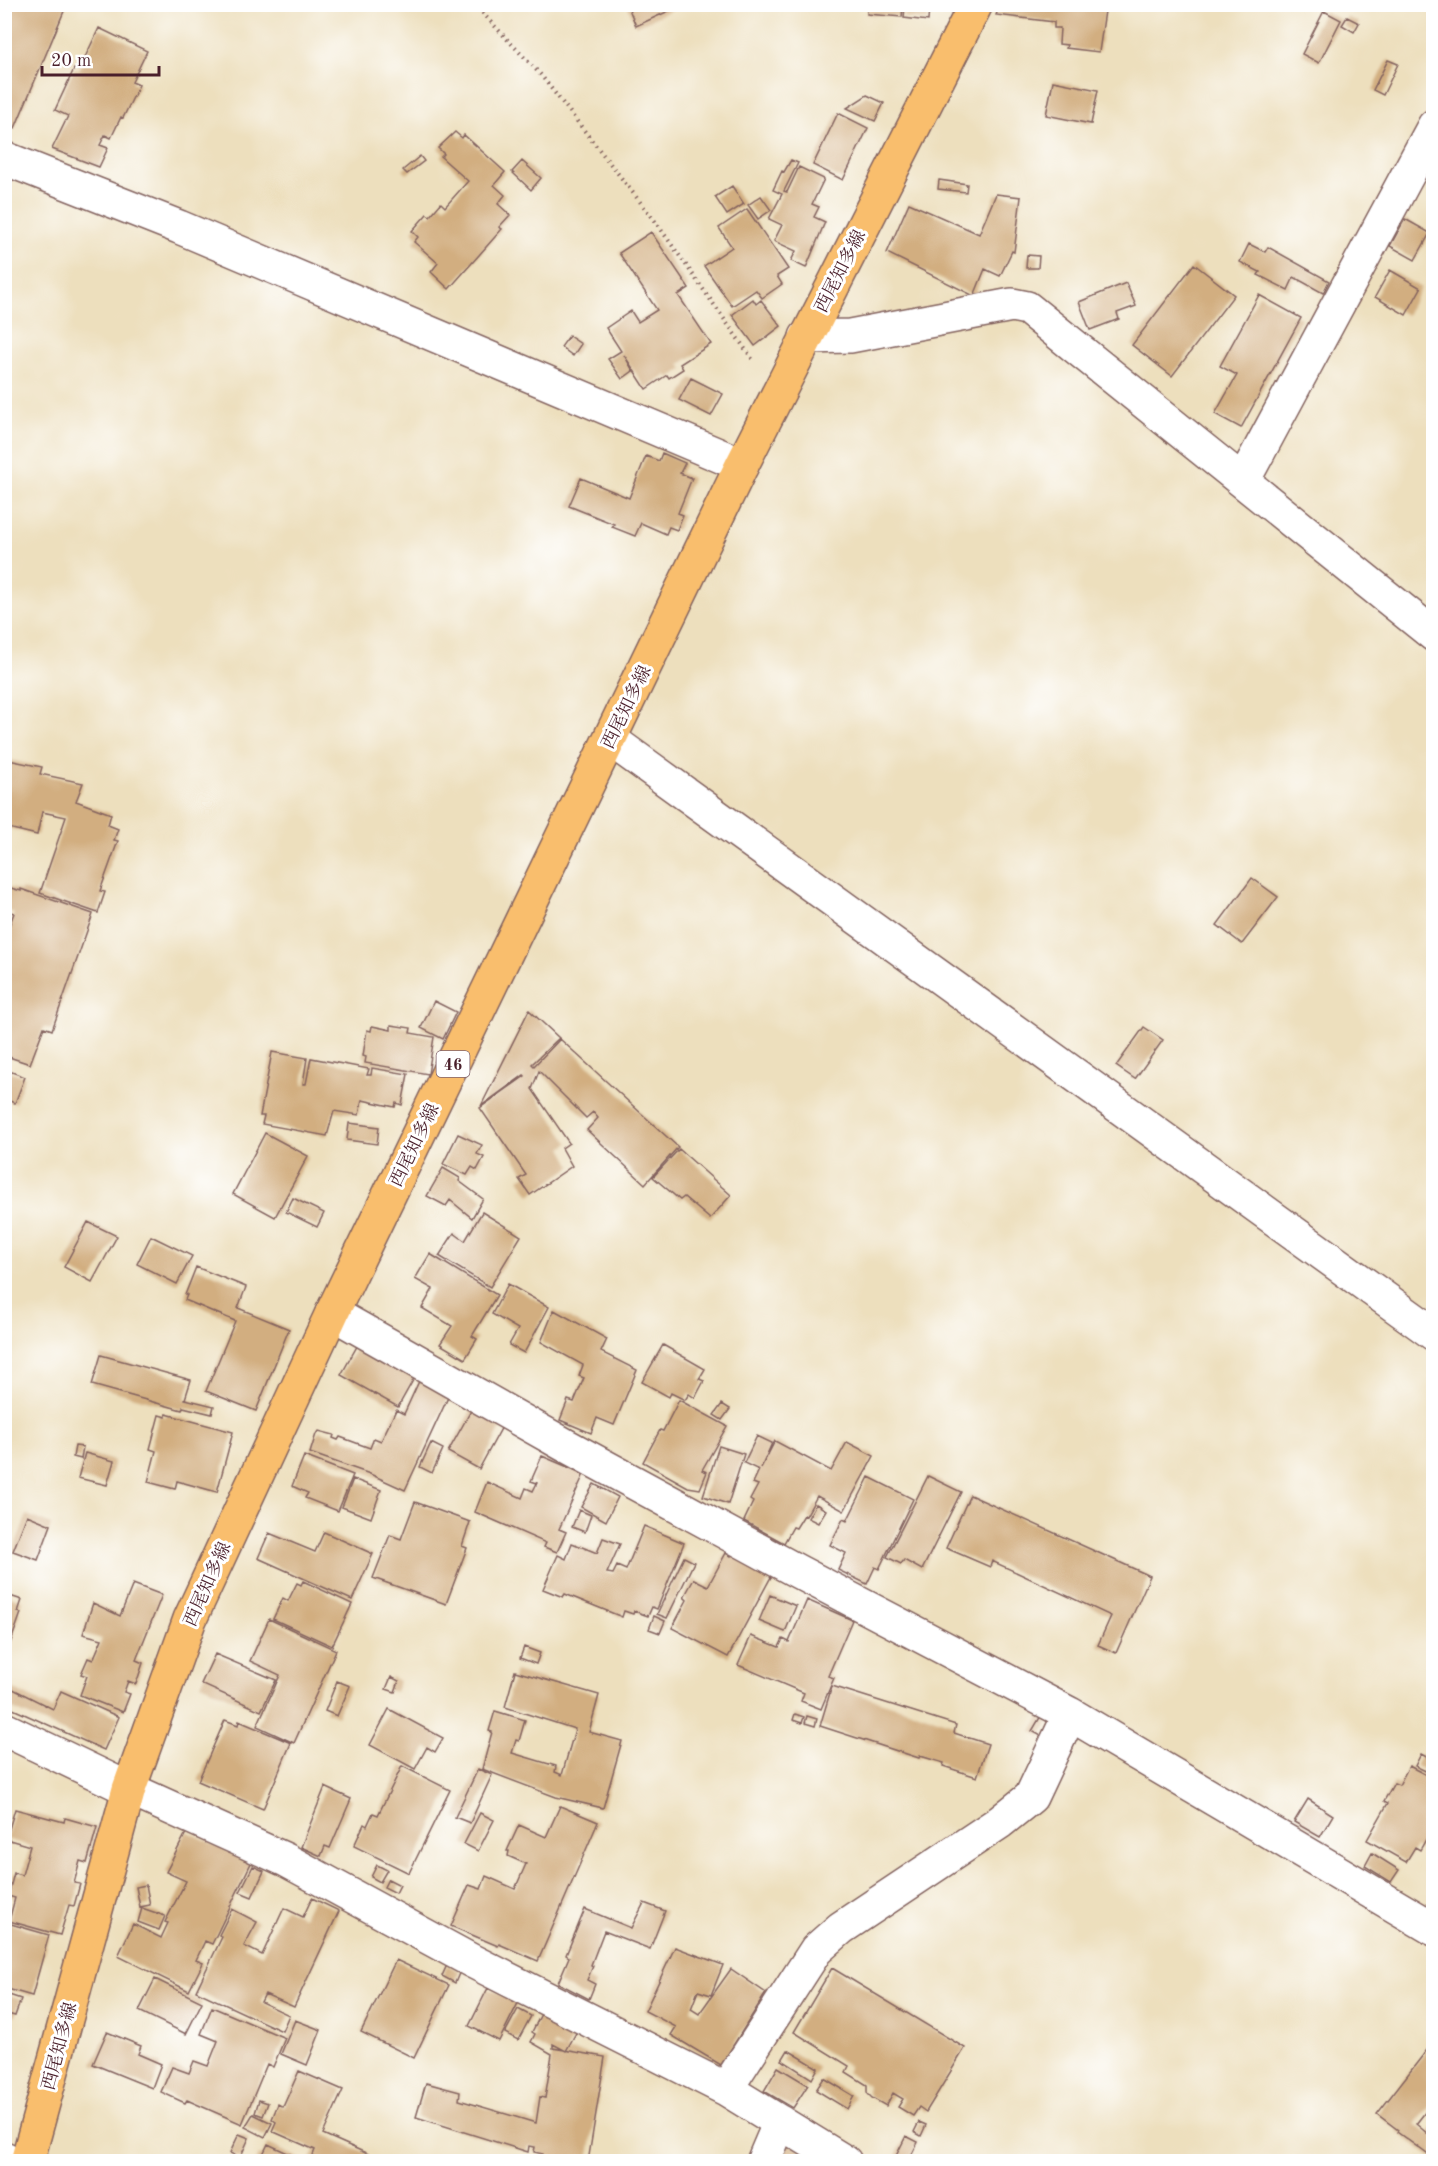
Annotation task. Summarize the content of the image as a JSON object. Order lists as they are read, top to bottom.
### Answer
{
  "streets": {
    "main road": ["西尾知多線", "46"]
  },
  "scale_bar": "20 m"
}
